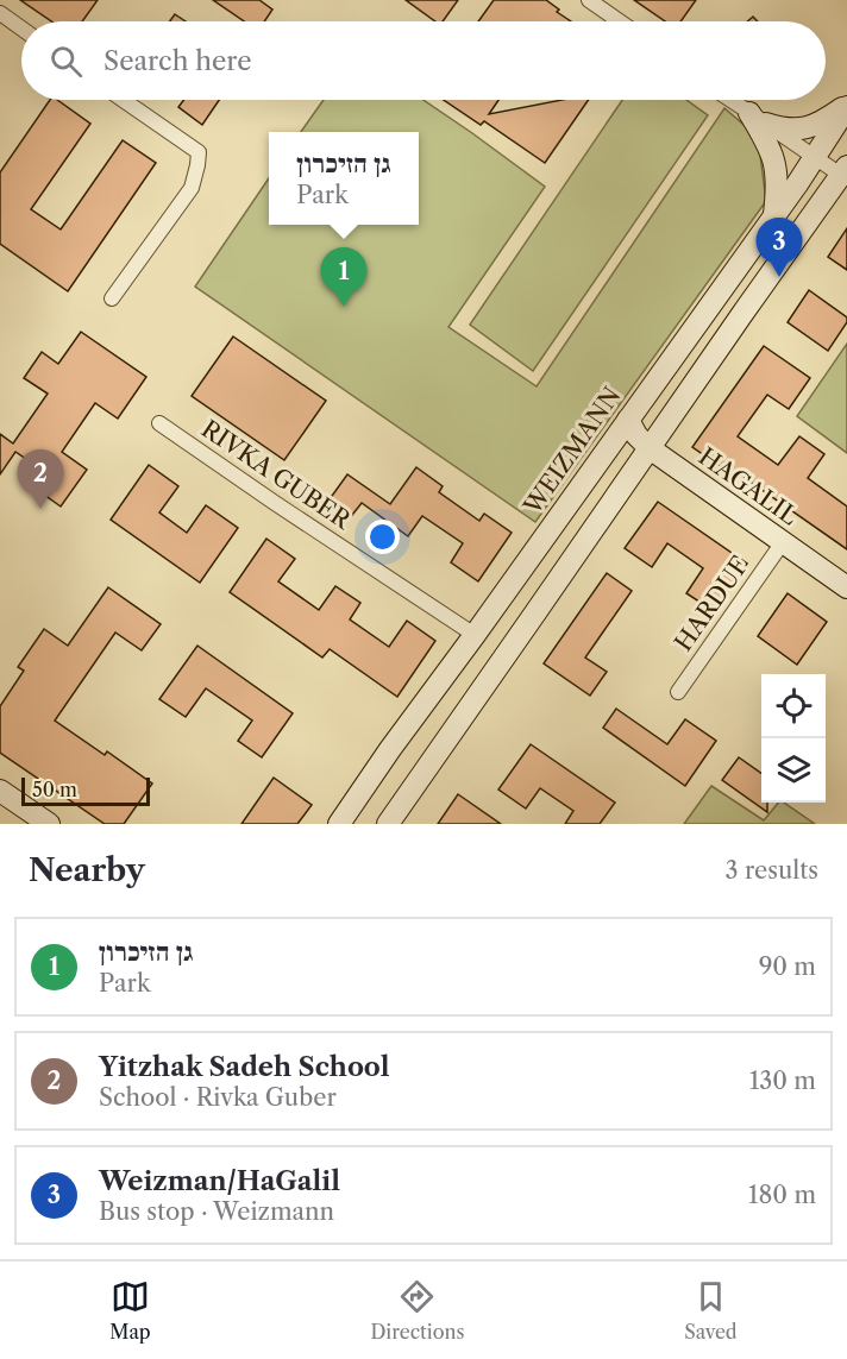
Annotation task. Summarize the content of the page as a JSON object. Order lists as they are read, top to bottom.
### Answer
{
  "streets": {
    "main road": ["WEIZMANN", "HAGALIL"],
    "street": ["RIVKA GUBER", "HARDUF"]
  },
  "crossings": [
    ["WEIZMANN", "RIVKA GUBER"],
    ["WEIZMANN", "HAGALIL"],
    ["HAGALIL", "HARDUF"]
  ],
  "scale_bar": "50 m",
  "page": {
    "search": "Search here",
    "popup": ["גן הזיכרון", "Park"],
    "pins": ["3", "1", "2"],
    "scale": "50 m",
    "heading": ["Nearby", "3 results"],
    "list": [
      {
        "mark": "1",
        "name": "גן הזיכרון",
        "note": "Park",
        "value": "90 m"
      },
      {
        "mark": "2",
        "name": "Yitzhak Sadeh School",
        "note": "School · Rivka Guber",
        "value": "130 m"
      },
      {
        "mark": "3",
        "name": "Weizman/HaGalil",
        "note": "Bus stop · Weizmann",
        "value": "180 m"
      }
    ],
    "nav": ["Map", "Directions", "Saved"]
  }
}
